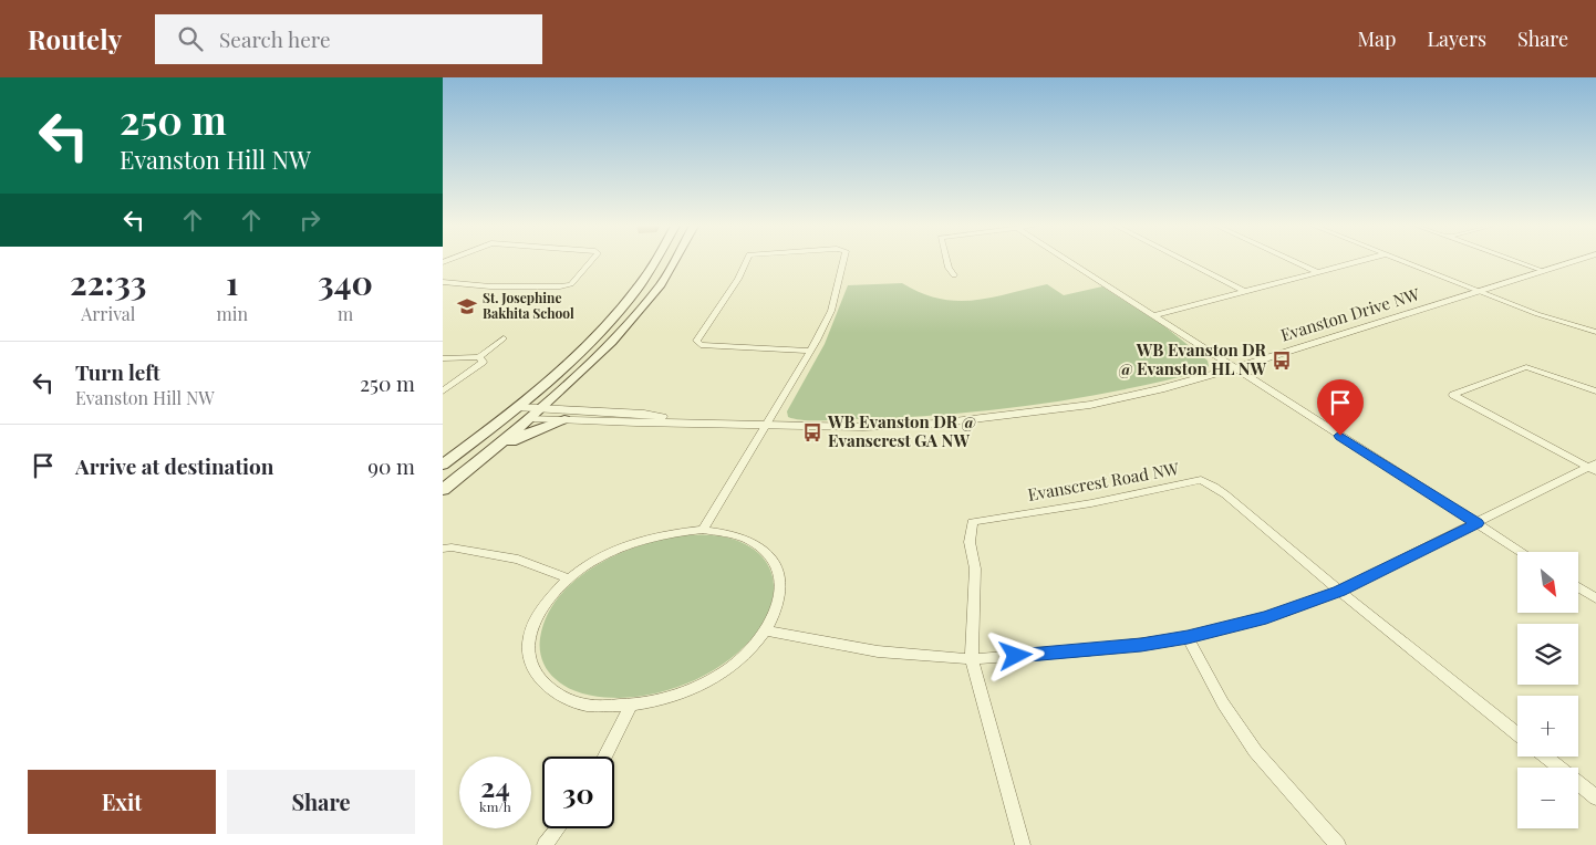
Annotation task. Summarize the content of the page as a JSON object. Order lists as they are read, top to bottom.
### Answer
{
  "streets": {
    "street": ["Evanston Drive NW", "Evanscrest Road NW"]
  },
  "places": {
    "school or university": ["St. Josephine Bakhita School"],
    "bus stop": ["WB Evanston DR @ Evanston HL NW", "WB Evanston DR @ Evanscrest GA NW"]
  },
  "north": "bottom right",
  "page": {
    "header": "Routely",
    "search": "Search here",
    "nav": ["Map", "Layers", "Share"],
    "turn": ["250 m", "Evanston Hill NW"],
    "eta": [
      "22:33",
      "Arrival",
      "1",
      "min",
      "340",
      "m"
    ],
    "list": [
      {
        "name": "Turn left",
        "note": "Evanston Hill NW",
        "value": "250 m"
      },
      {
        "name": "Arrive at destination",
        "value": "90 m"
      }
    ],
    "map_buttons": ["+", "−"],
    "speed": "24 km/h",
    "limit": "30",
    "buttons": ["Exit", "Share"]
  }
}
